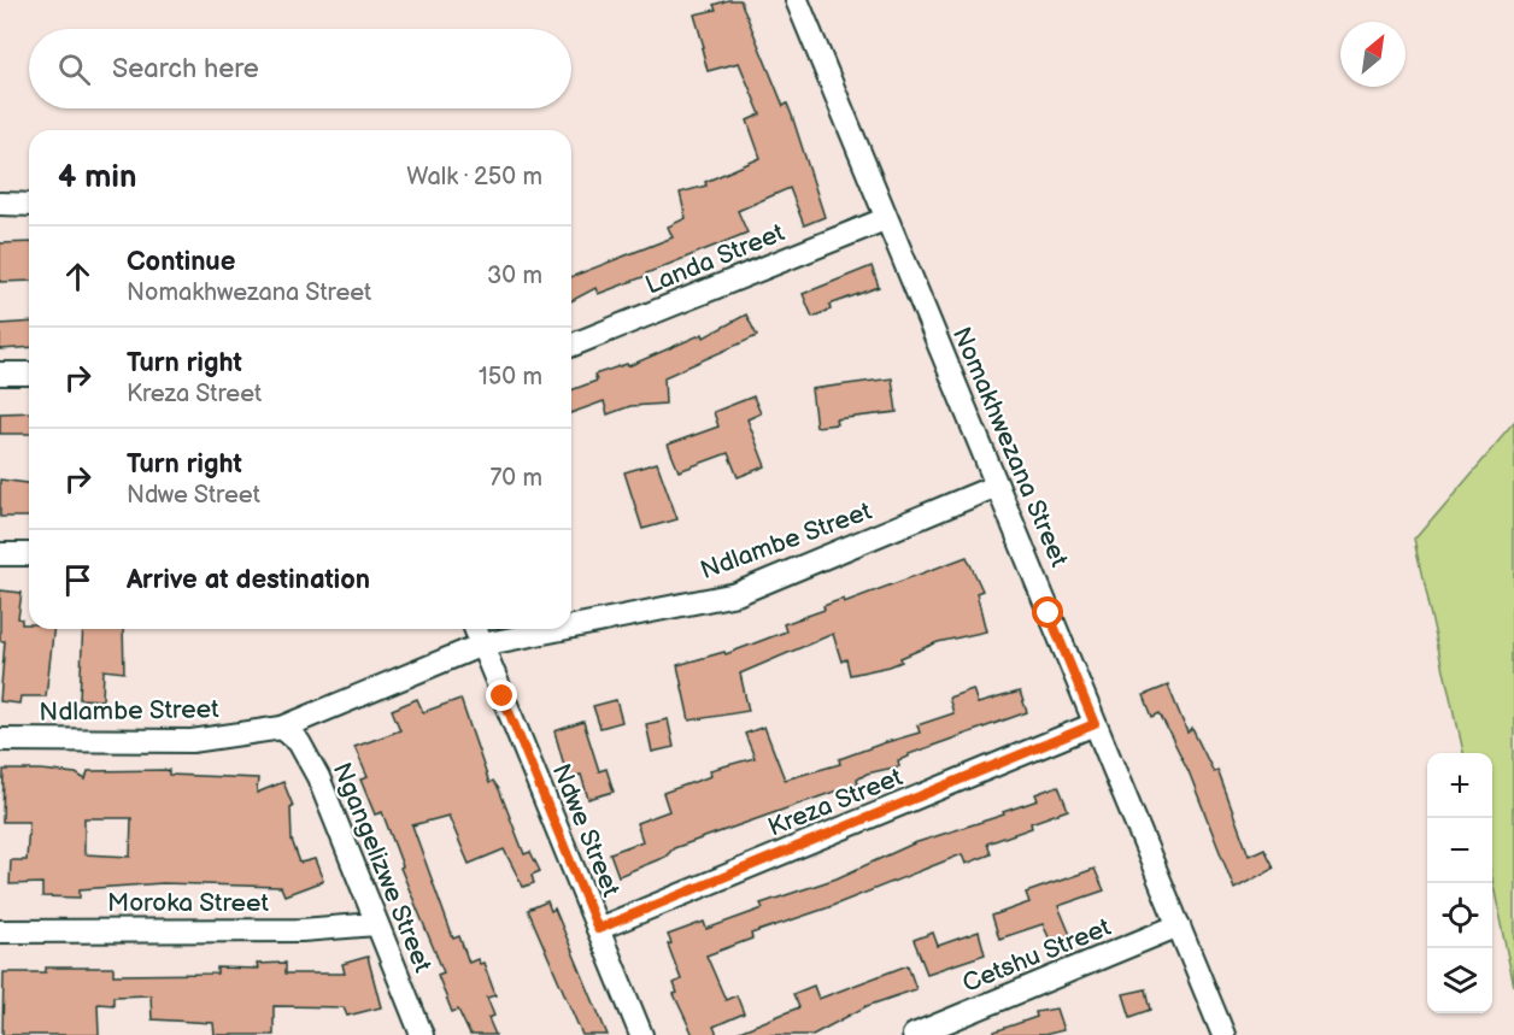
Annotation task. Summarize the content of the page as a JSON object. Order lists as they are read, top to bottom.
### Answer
{
  "streets": {
    "street": [
      "Landa Street",
      "Nomakhwezana Street",
      "Ndlambe Street",
      "Kreza Street",
      "Ndwe Street",
      "Ngangelizwe Street",
      "Moroka Street",
      "Cetshu Street"
    ]
  },
  "crossings": [
    ["Landa Street", "Nomakhwezana Street"],
    ["Nomakhwezana Street", "Ndlambe Street"],
    ["Nomakhwezana Street", "Kreza Street"],
    ["Nomakhwezana Street", "Cetshu Street"],
    ["Ndlambe Street", "Ndwe Street"],
    ["Ndlambe Street", "Ngangelizwe Street"],
    ["Kreza Street", "Ndwe Street"],
    ["Ngangelizwe Street", "Moroka Street"]
  ],
  "north": "top right",
  "page": {
    "search": "Search here",
    "heading": ["4 min", "Walk · 250 m"],
    "list": [
      ["Continue", "Nomakhwezana Street", "30 m"],
      ["Turn right", "Kreza Street", "150 m"],
      ["Turn right", "Ndwe Street", "70 m"],
      "Arrive at destination"
    ],
    "map_buttons": ["+", "−"]
  }
}
